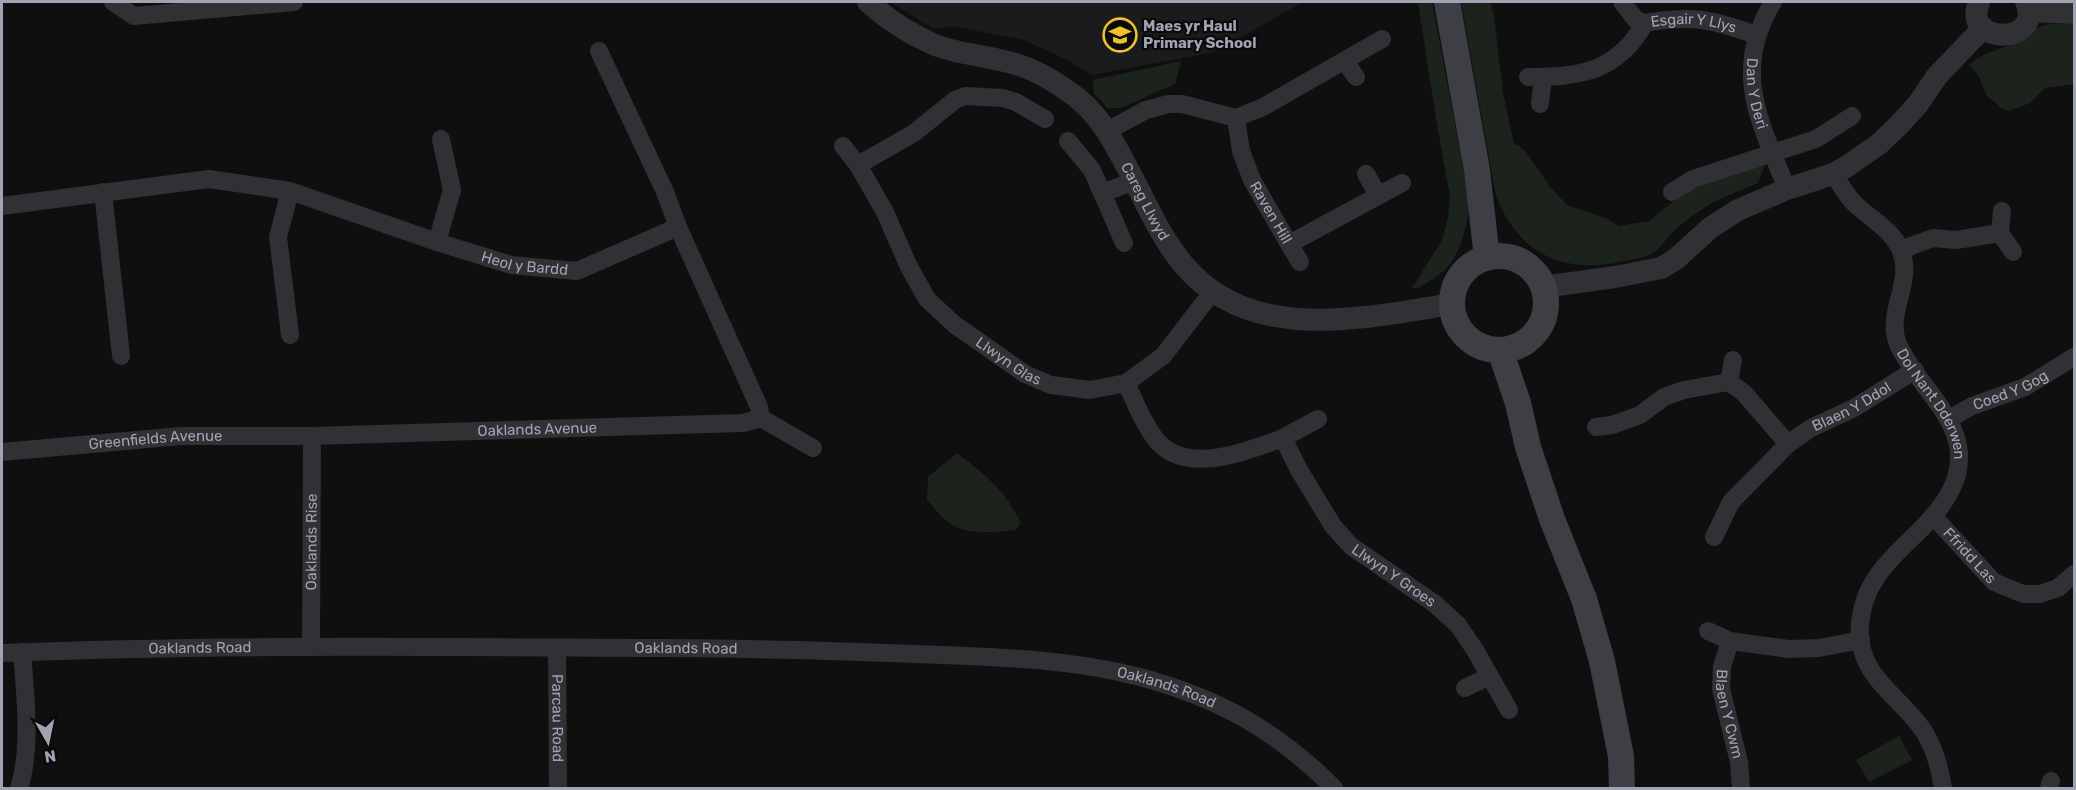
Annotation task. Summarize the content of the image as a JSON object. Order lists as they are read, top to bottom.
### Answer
{
  "streets": {
    "street": [
      "Esgair Y Llys",
      "Dan Y Deri",
      "Careg Llwyd",
      "Raven Hill",
      "Heol y Bardd",
      "Llwyn Glas",
      "Coed Y Gog",
      "Dol Nant Dderwen",
      "Blaen Y Ddol",
      "Oaklands Avenue",
      "Greenfields Avenue",
      "Oaklands Rise",
      "Ffridd Las",
      "Llwyn Y Groes",
      "Oaklands Road",
      "Blaen Y Cwm",
      "Parcau Road"
    ]
  },
  "crossings": [
    ["Esgair Y Llys", "Dan Y Deri"],
    ["Careg Llwyd", "Llwyn Glas"],
    ["Coed Y Gog", "Dol Nant Dderwen"],
    ["Dol Nant Dderwen", "Blaen Y Ddol"],
    ["Dol Nant Dderwen", "Ffridd Las"],
    ["Oaklands Avenue", "Greenfields Avenue"],
    ["Oaklands Avenue", "Oaklands Rise"],
    ["Greenfields Avenue", "Oaklands Rise"],
    ["Oaklands Rise", "Oaklands Road"],
    ["Oaklands Road", "Parcau Road"]
  ],
  "places": {
    "school or university": ["Maes yr Haul Primary School"]
  },
  "north": "bottom"
}
